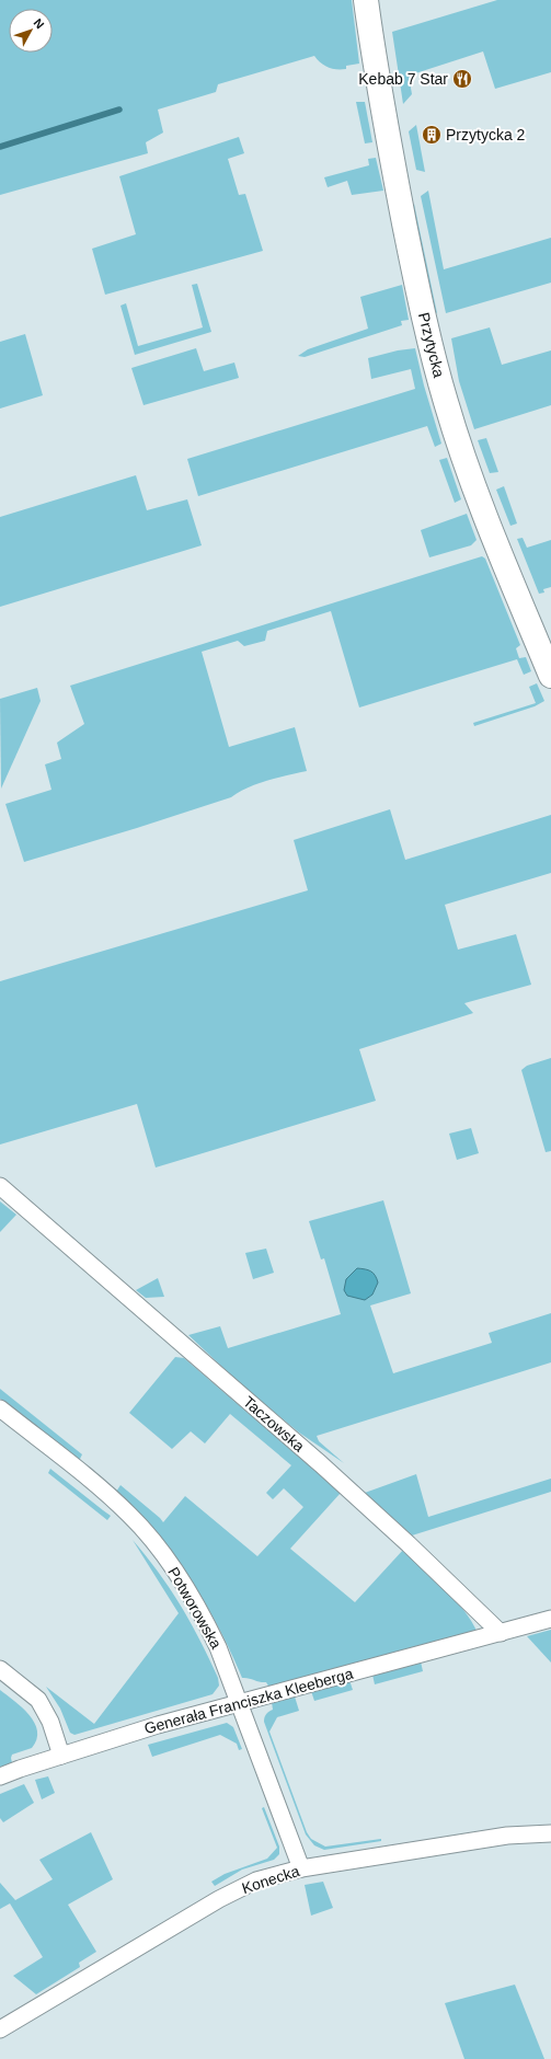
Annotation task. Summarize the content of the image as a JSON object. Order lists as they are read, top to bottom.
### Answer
{
  "streets": {
    "main road": ["Przytycka"],
    "street": [
      "Taczowska",
      "Potworowska",
      "Generała Franciszka Kleeberga",
      "Konecka"
    ]
  },
  "crossings": [
    ["Taczowska", "Generała Franciszka Kleeberga"],
    ["Potworowska", "Generała Franciszka Kleeberga"],
    ["Potworowska", "Konecka"]
  ],
  "places": {
    "restaurant": ["Kebab 7 Star"],
    "building": ["Przytycka 2"]
  },
  "north": "top right"
}
